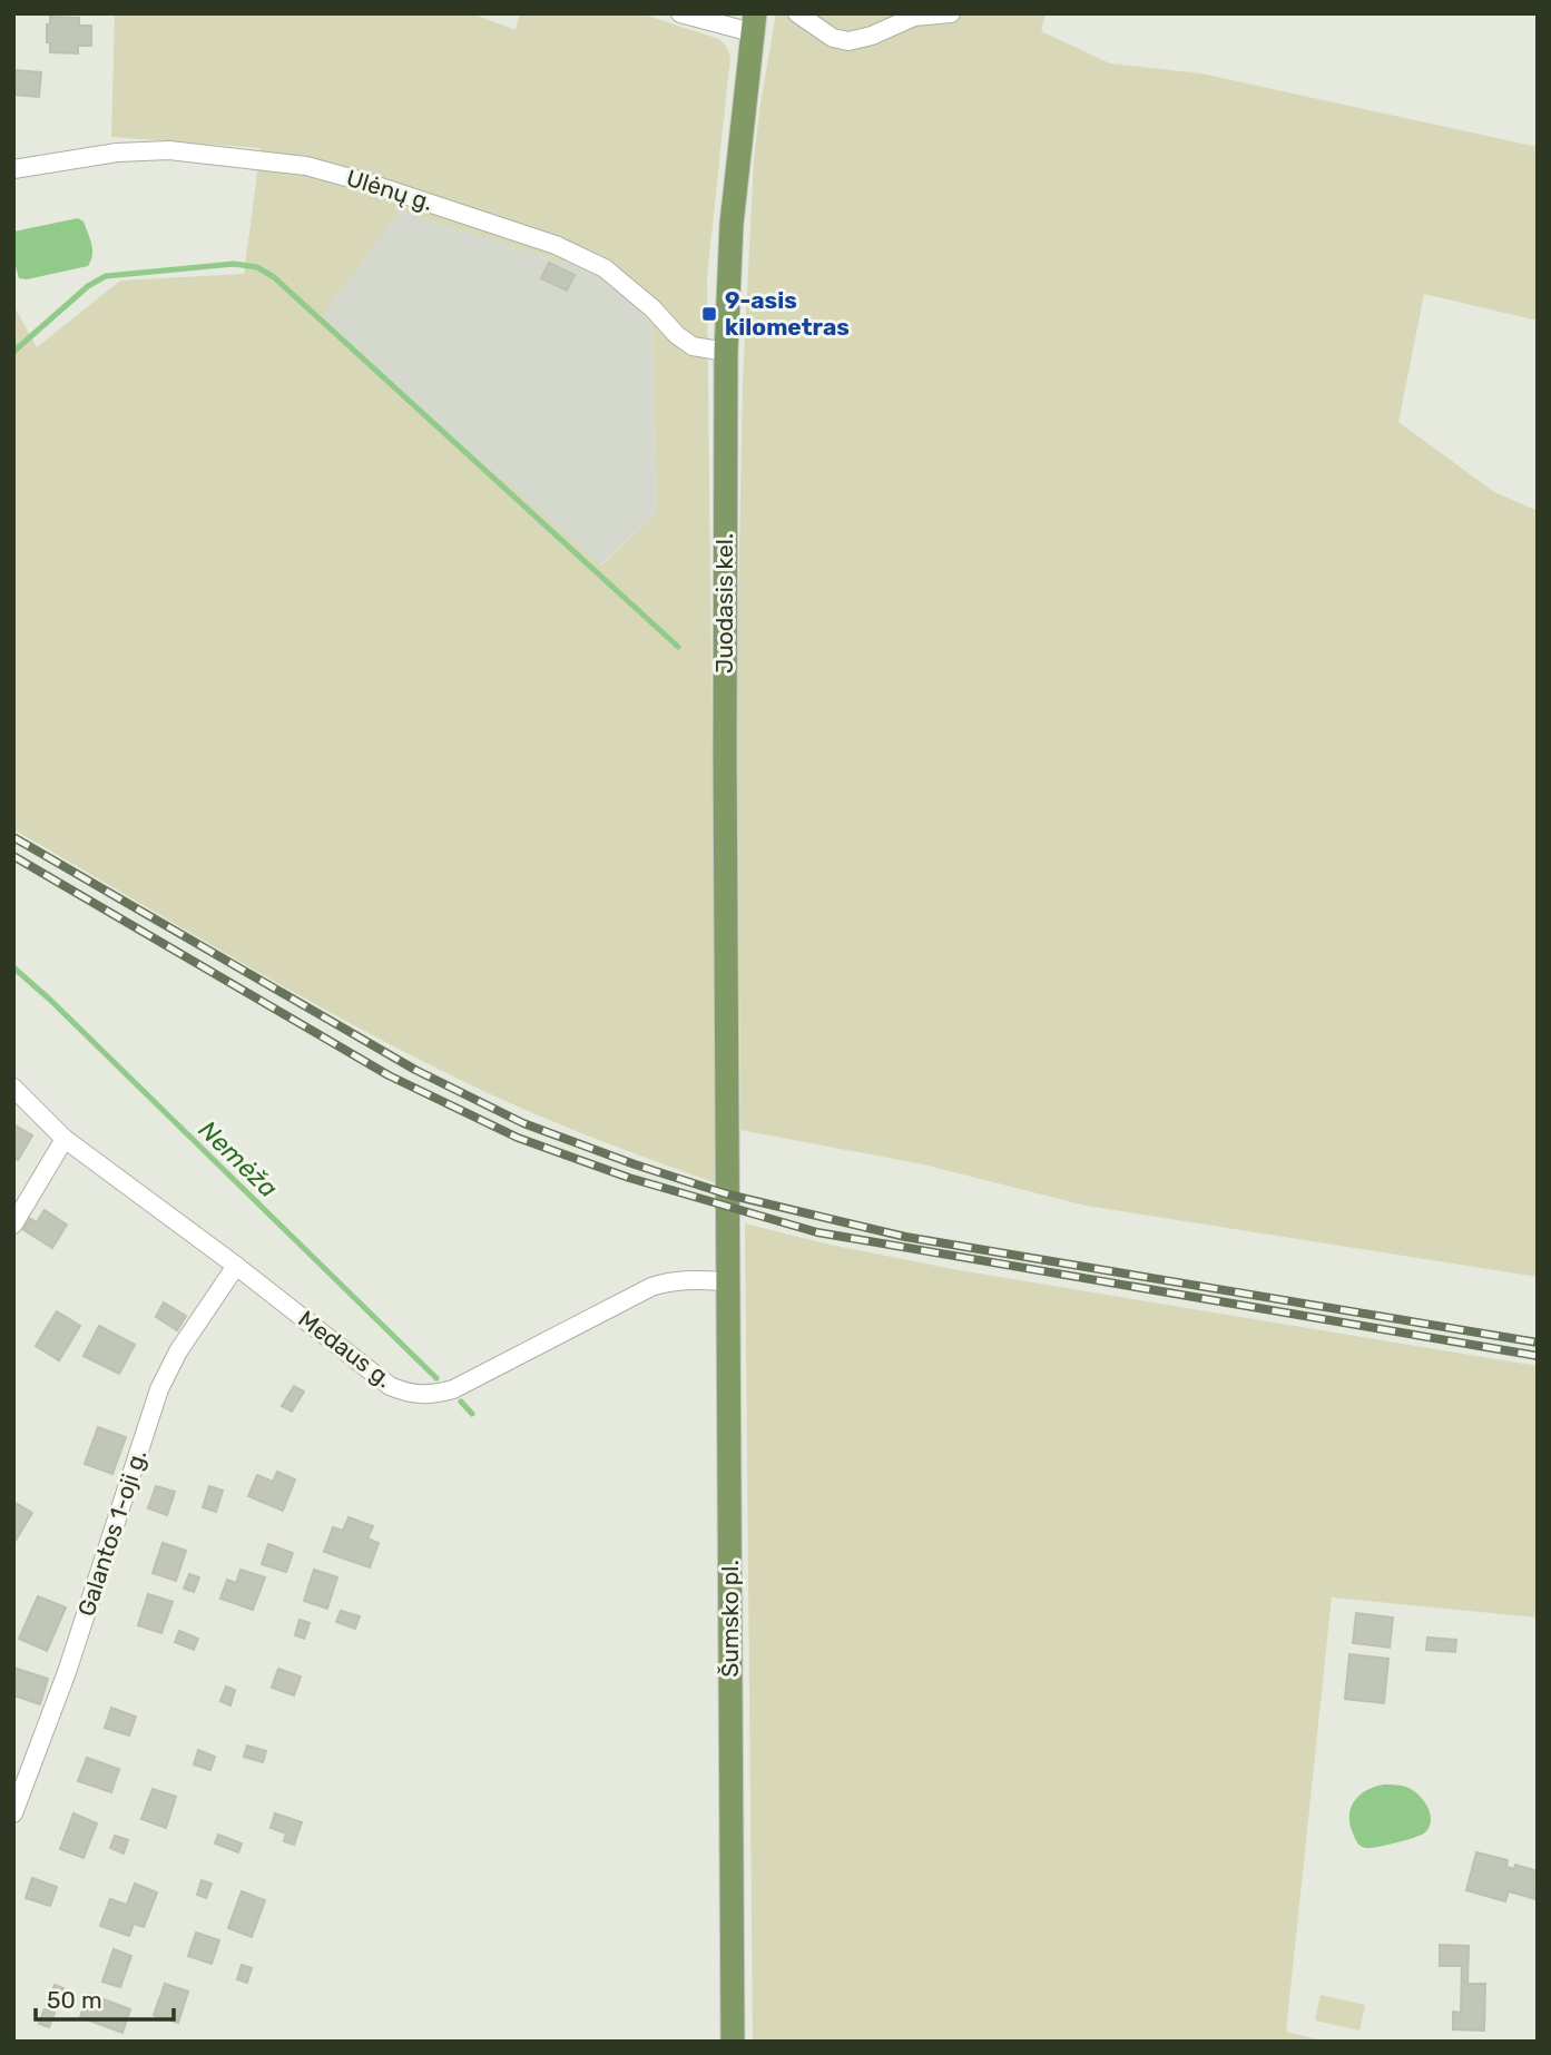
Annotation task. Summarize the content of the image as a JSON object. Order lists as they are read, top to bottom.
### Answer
{
  "streets": {
    "main road": ["Juodasis kel.", "Šumsko pl."],
    "street": ["Ulėnų g.", "Medaus g.", "Galantos 1-oji g."]
  },
  "crossings": [
    ["Ulėnų g.", "Juodasis kel."],
    ["Juodasis kel.", "Šumsko pl."],
    ["Medaus g.", "Galantos 1-oji g."],
    ["Medaus g.", "Šumsko pl."]
  ],
  "water": ["Nemėža"],
  "places": {
    "transit": ["9-asis kilometras"]
  },
  "scale_bar": "50 m"
}
